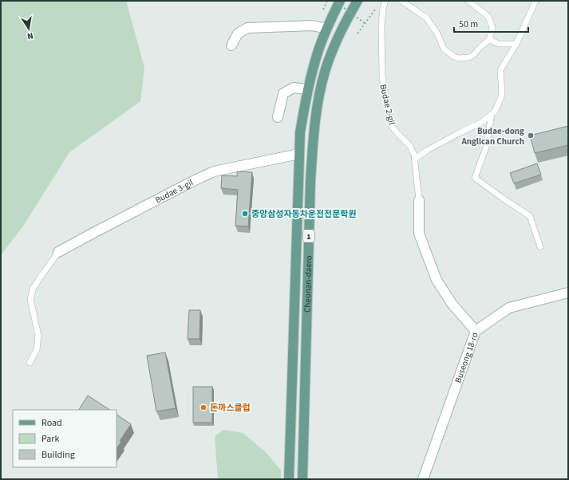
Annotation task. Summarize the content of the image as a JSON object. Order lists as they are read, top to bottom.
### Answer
{
  "streets": {
    "main road": ["1", "Cheonan-daero"],
    "street": ["Budae 3-gil", "Buseong 18-ro"],
    "lane": ["Budae 2-gil"]
  },
  "crossings": [
    ["Budae 3-gil", "Cheonan-daero"]
  ],
  "places": ["Budae-dong Anglican Church", "중앙삼성자동차운전전문학원", "돈까스클럽"],
  "legend": ["Road", "Park", "Building"],
  "scale_bar": "50 m",
  "north": "bottom"
}
